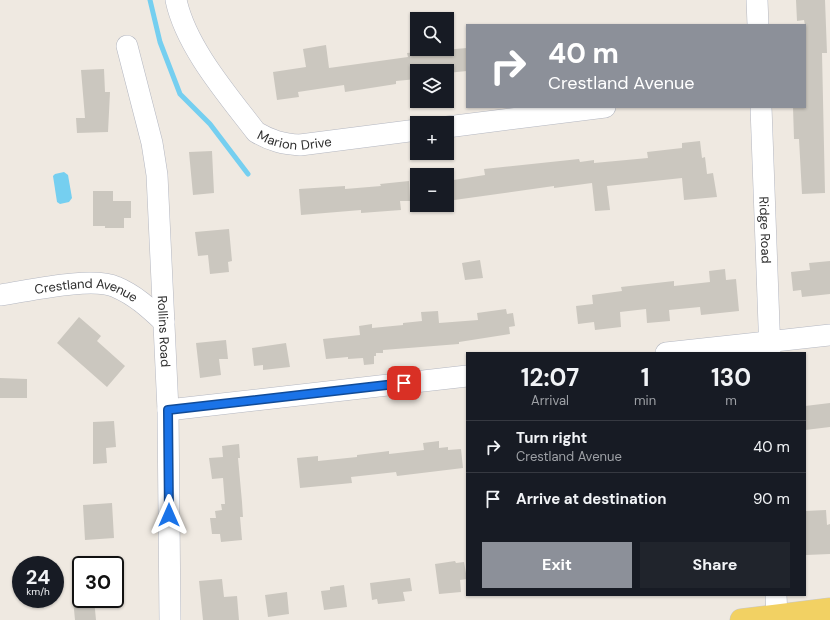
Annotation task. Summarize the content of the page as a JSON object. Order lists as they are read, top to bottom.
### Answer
{
  "streets": {
    "street": [
      "Marion Drive",
      "Ridge Road",
      "Crestland Avenue",
      "Rollins Road"
    ]
  },
  "crossings": [
    ["Crestland Avenue", "Rollins Road"]
  ],
  "page": {
    "map_buttons": ["+", "−"],
    "turn": ["40 m", "Crestland Avenue"],
    "eta": [
      "12:07",
      "Arrival",
      "1",
      "min",
      "130",
      "m"
    ],
    "list": [
      {
        "name": "Turn right",
        "note": "Crestland Avenue",
        "value": "40 m"
      },
      {
        "name": "Arrive at destination",
        "value": "90 m"
      }
    ],
    "buttons": ["Exit", "Share"],
    "speed": "24 km/h",
    "limit": "30"
  }
}
